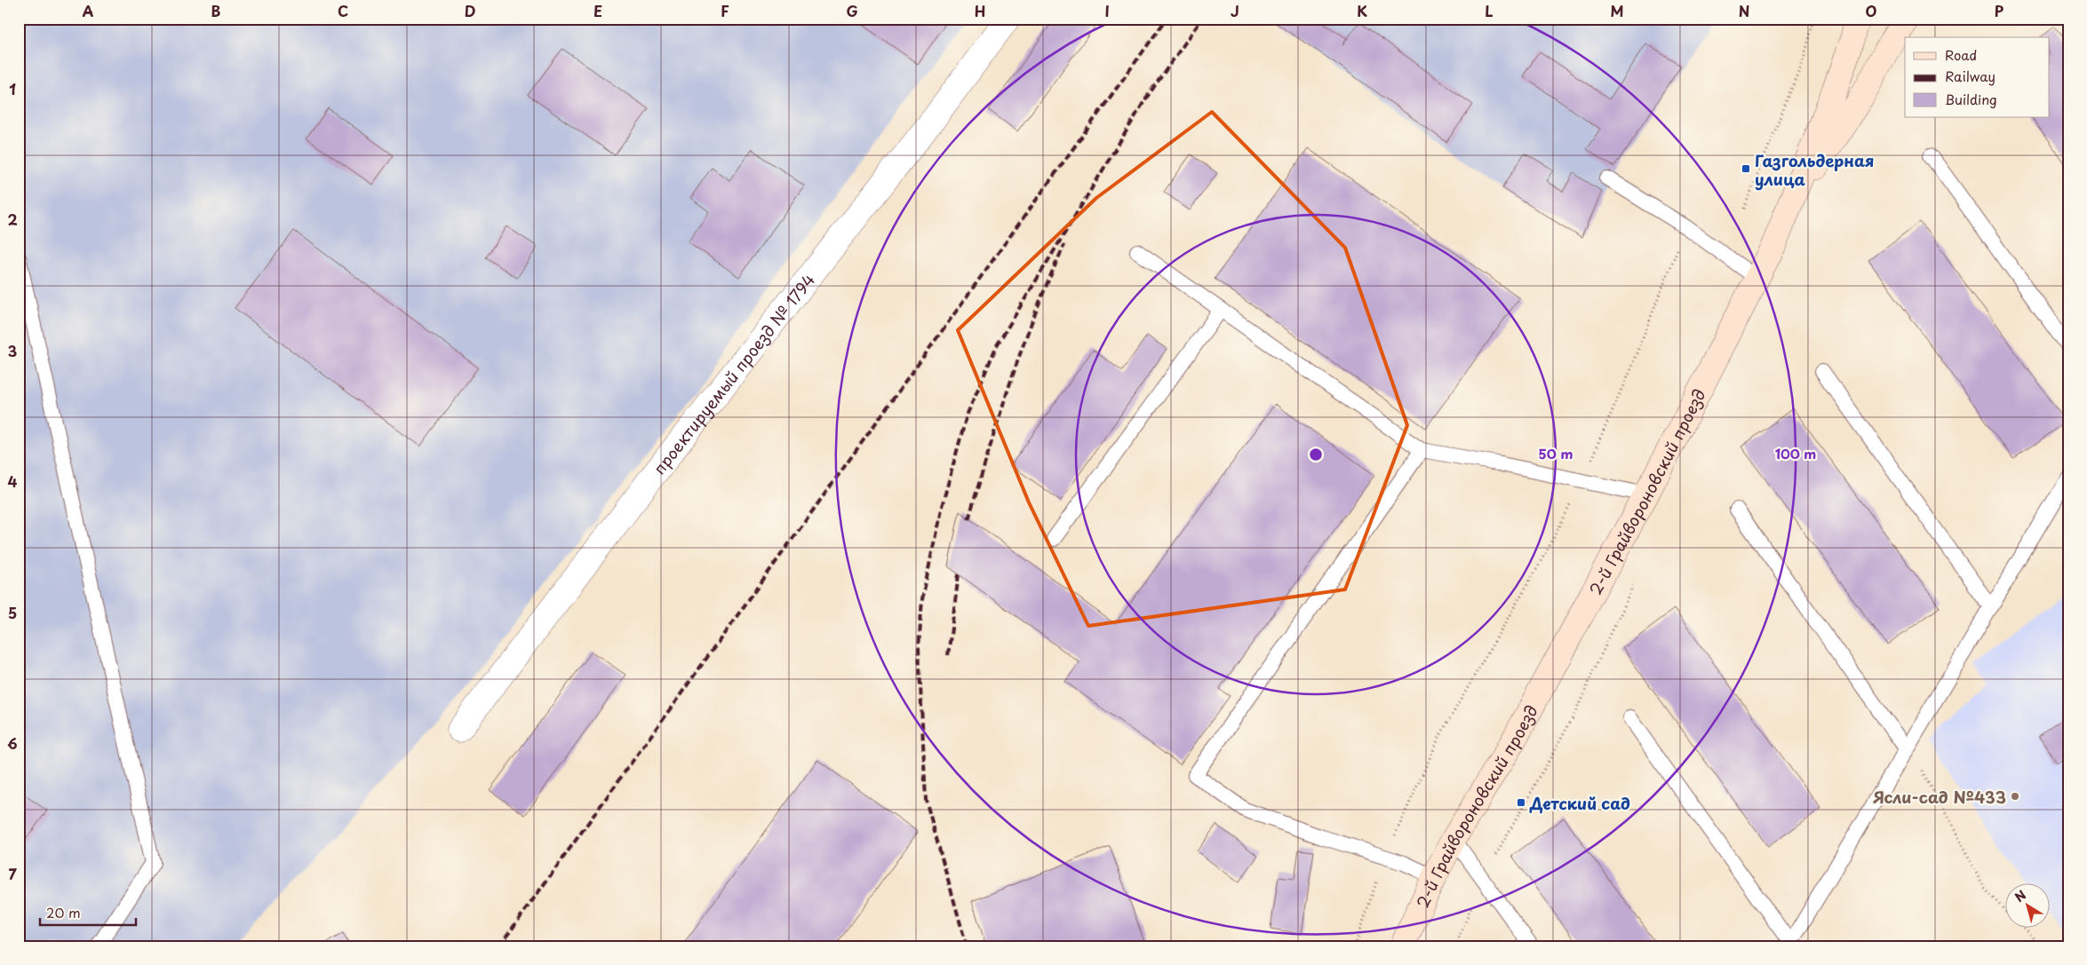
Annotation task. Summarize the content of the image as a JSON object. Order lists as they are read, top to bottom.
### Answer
{
  "streets": {
    "main road": ["2-й Грайвороновский проезд"],
    "street": ["проектируемый проезд № 1794"]
  },
  "places": {
    "transit": ["Газгольдерная улица", "Детский сад"],
    "other": ["Ясли-сад №433"]
  },
  "legend": ["Road", "Railway", "Building"],
  "scale_bar": "20 m",
  "north": "top left",
  "grid": {
    "columns": [
      "A",
      "B",
      "C",
      "D",
      "E",
      "F",
      "G",
      "H",
      "I",
      "J",
      "K",
      "L",
      "M",
      "N",
      "O",
      "P"
    ],
    "rows": [
      "1",
      "2",
      "3",
      "4",
      "5",
      "6",
      "7"
    ]
  },
  "rings": ["50 m", "100 m"]
}
